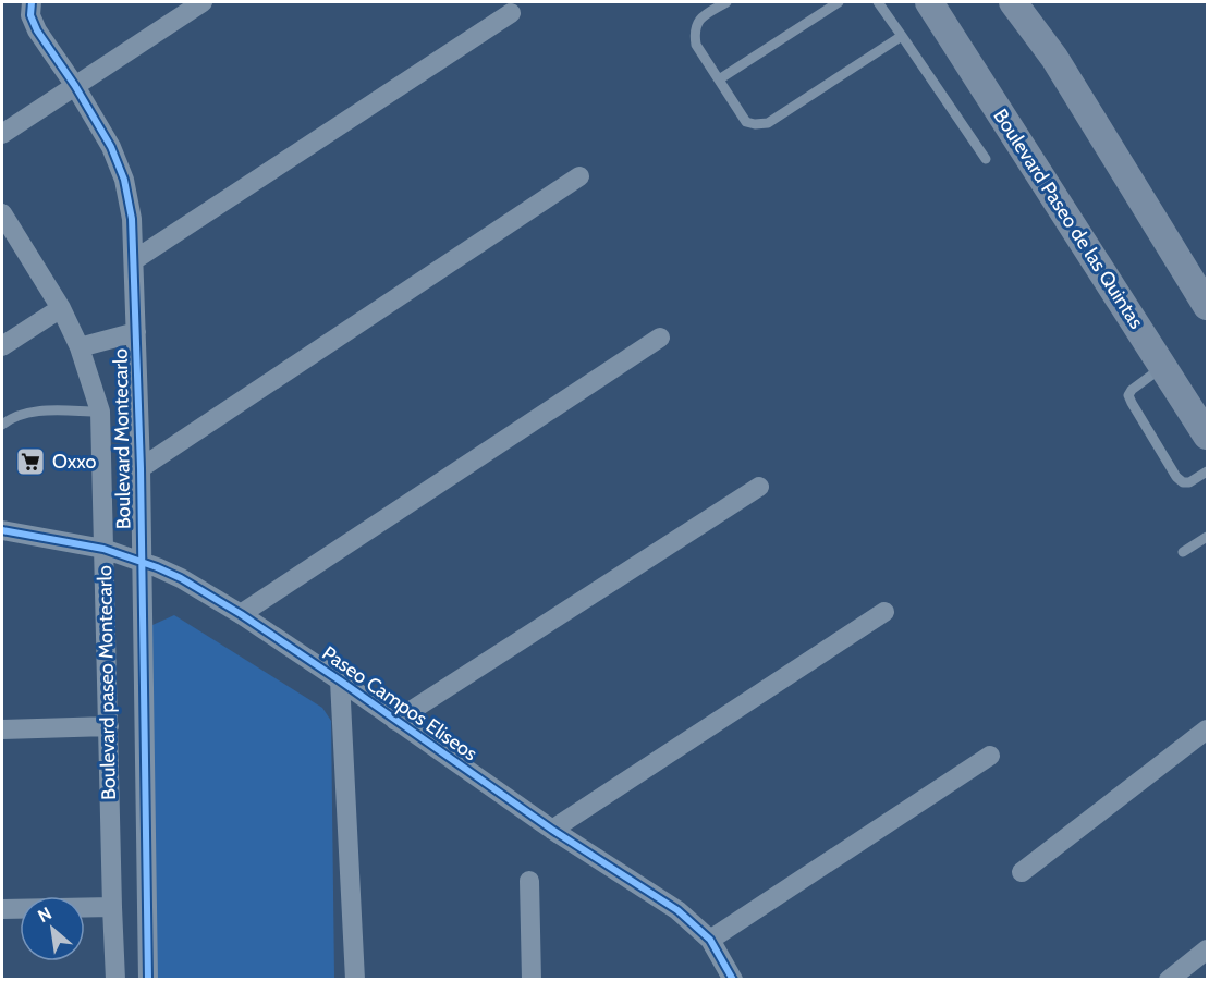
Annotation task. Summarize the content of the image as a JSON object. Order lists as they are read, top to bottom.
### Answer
{
  "streets": {
    "main road": ["Boulevard Paseo de las Quintas"],
    "street": ["Boulevard Montecarlo", "Boulevard paseo Montecarlo", "Paseo Campos Eliseos"]
  },
  "crossings": [
    ["Boulevard Montecarlo", "Paseo Campos Eliseos"],
    ["Boulevard paseo Montecarlo", "Paseo Campos Eliseos"]
  ],
  "places": {
    "supermarket": ["Oxxo"]
  },
  "north": "top left"
}
